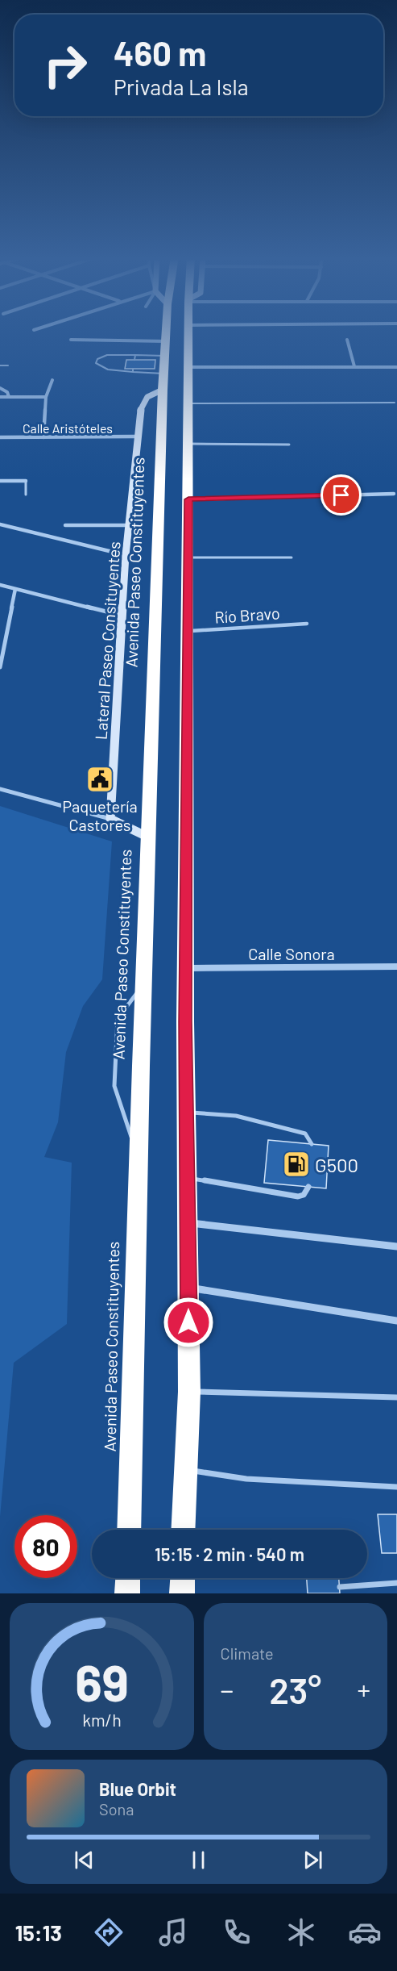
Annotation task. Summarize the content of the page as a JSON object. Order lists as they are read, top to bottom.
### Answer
{
  "streets": {
    "highway": ["Avenida Paseo Constituyentes"],
    "street": ["Calle Aristóteles", "Lateral Paseo Consituyentes", "Calle Sonora"],
    "lane": ["Río Bravo"]
  },
  "crossings": [
    ["Calle Aristóteles", "Lateral Paseo Consituyentes"],
    ["Avenida Paseo Constituyentes", "Lateral Paseo Consituyentes"]
  ],
  "places": {
    "public building": ["Paquetería Castores"],
    "fuel station": ["G500"]
  },
  "page": {
    "turn": ["460 m", "Privada La Isla"],
    "limit": "80",
    "trip": "15:15 · 2 min · 540 m",
    "tile": "Climate",
    "heat": ["−", "23°", "+"],
    "song": ["Blue Orbit", "Sona"],
    "tabs": "15:13",
    "gauge": ["69", "km/h"]
  }
}
